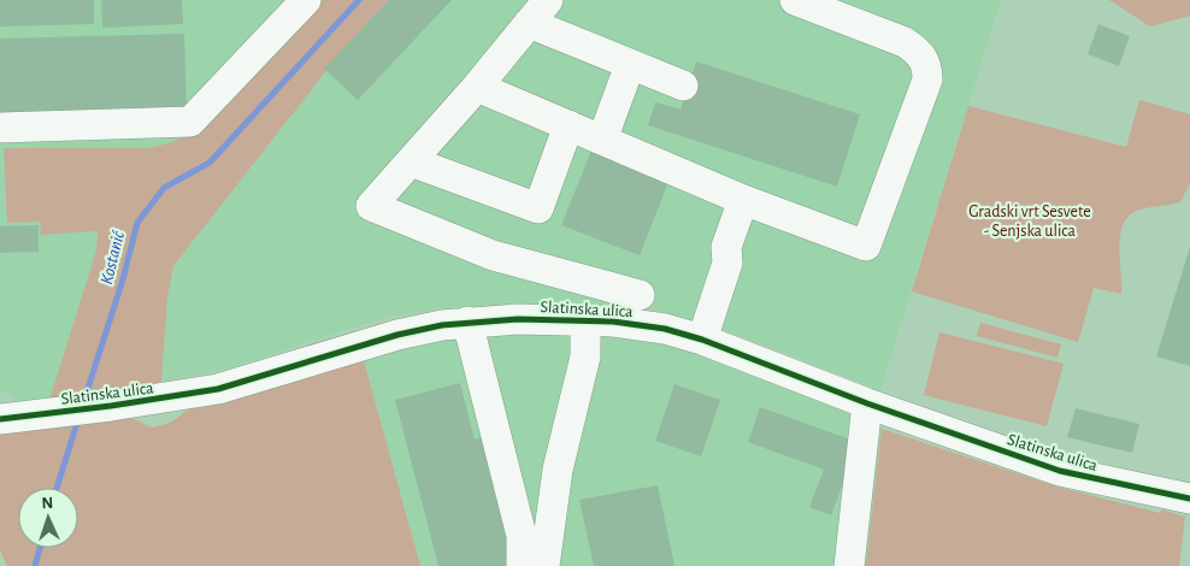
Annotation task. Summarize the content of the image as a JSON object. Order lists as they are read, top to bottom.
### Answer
{
  "streets": {
    "street": ["Slatinska ulica"]
  },
  "water": ["Kostanić"],
  "parks": ["Gradski vrt Sesvete - Senjska ulica"],
  "north": "top"
}
